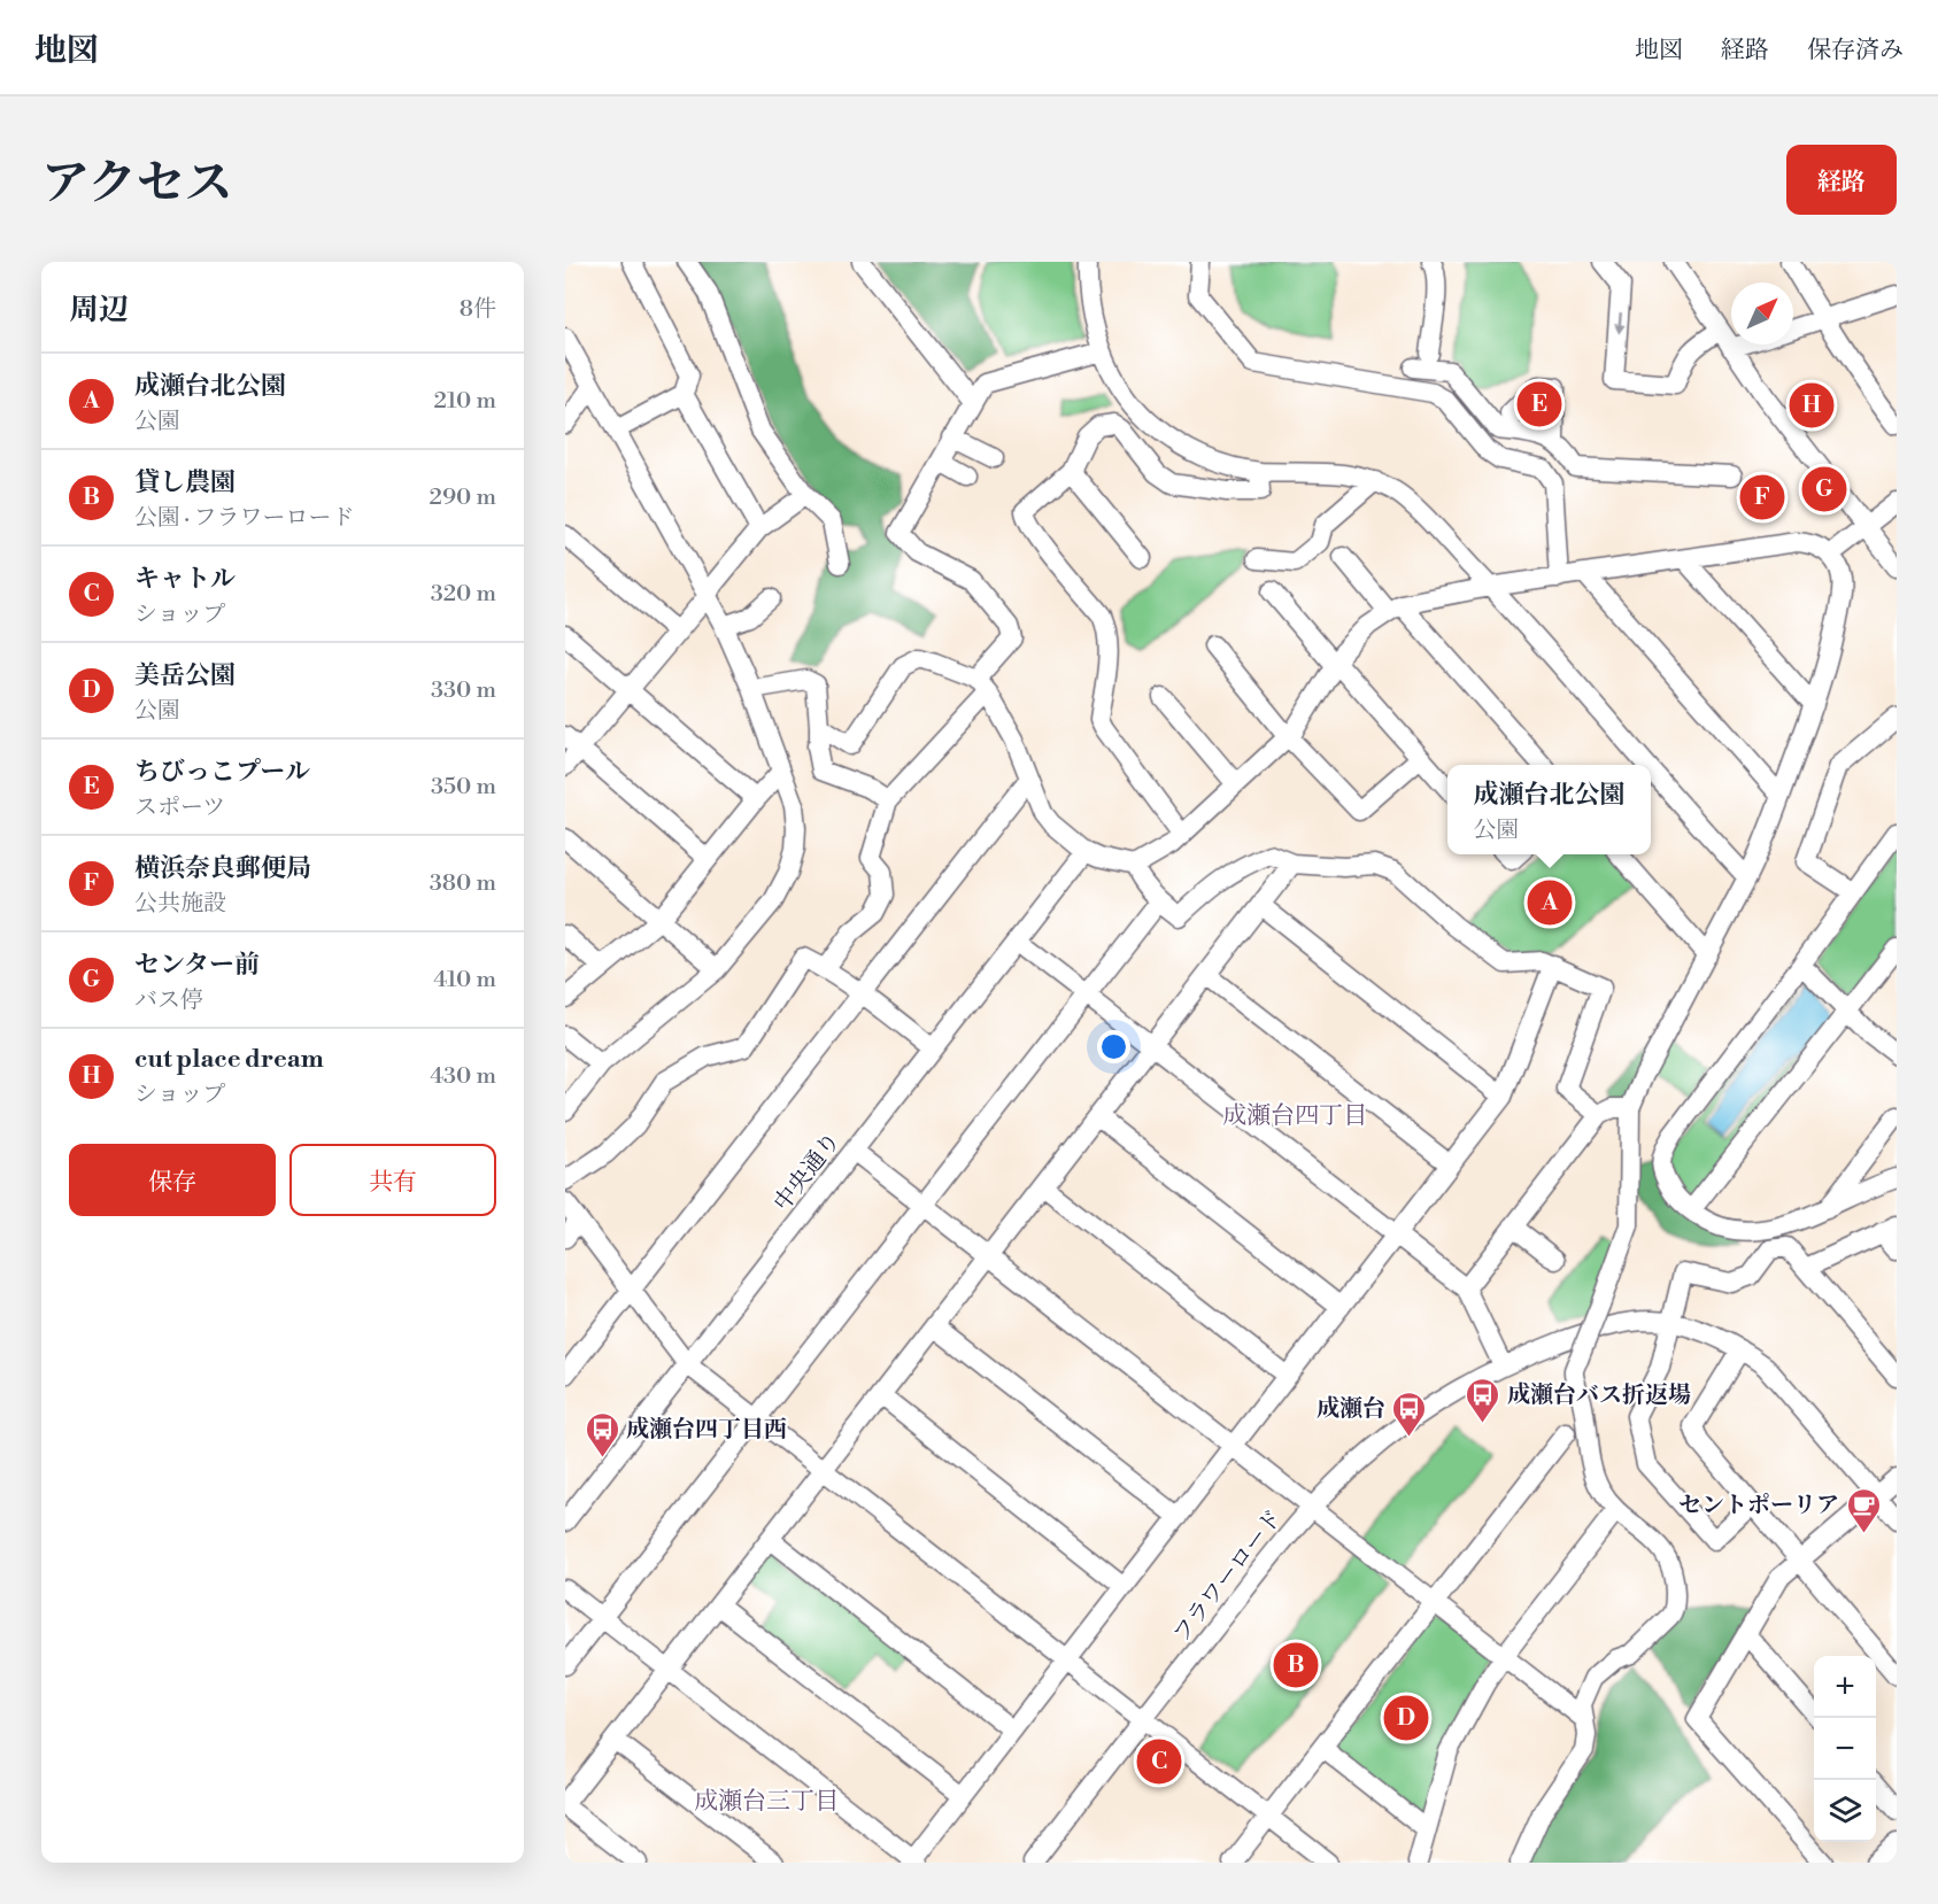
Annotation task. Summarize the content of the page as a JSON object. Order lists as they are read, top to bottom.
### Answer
{
  "streets": {
    "street": ["中央通り", "フラワーロード"]
  },
  "districts": ["成瀬台四丁目", "成瀬台三丁目"],
  "places": {
    "bus stop": ["成瀬台バス折返場", "成瀬台", "成瀬台四丁目西"],
    "cafe": ["セントポーリア"]
  },
  "north": "top right",
  "page": {
    "header": "地図",
    "nav": ["地図", "経路", "保存済み"],
    "title": "アクセス",
    "buttons": [
      "経路",
      ["保存", "共有"]
    ],
    "heading": ["周辺", "8件"],
    "list": [
      {
        "mark": "A",
        "name": "成瀬台北公園",
        "note": "公園",
        "value": "210 m"
      },
      {
        "mark": "B",
        "name": "貸し農園",
        "note": "公園 · フラワーロード",
        "value": "290 m"
      },
      {
        "mark": "C",
        "name": "キャトル",
        "note": "ショップ",
        "value": "320 m"
      },
      {
        "mark": "D",
        "name": "美岳公園",
        "note": "公園",
        "value": "330 m"
      },
      {
        "mark": "E",
        "name": "ちびっこプール",
        "note": "スポーツ",
        "value": "350 m"
      },
      {
        "mark": "F",
        "name": "横浜奈良郵便局",
        "note": "公共施設",
        "value": "380 m"
      },
      {
        "mark": "G",
        "name": "センター前",
        "note": "バス停",
        "value": "410 m"
      },
      {
        "mark": "H",
        "name": "cut place dream",
        "note": "ショップ",
        "value": "430 m"
      }
    ],
    "pins": [
      "E",
      "H",
      "G",
      "F",
      "A",
      "B",
      "D",
      "C"
    ],
    "popup": ["成瀬台北公園", "公園"],
    "map_buttons": ["+", "−"]
  }
}
